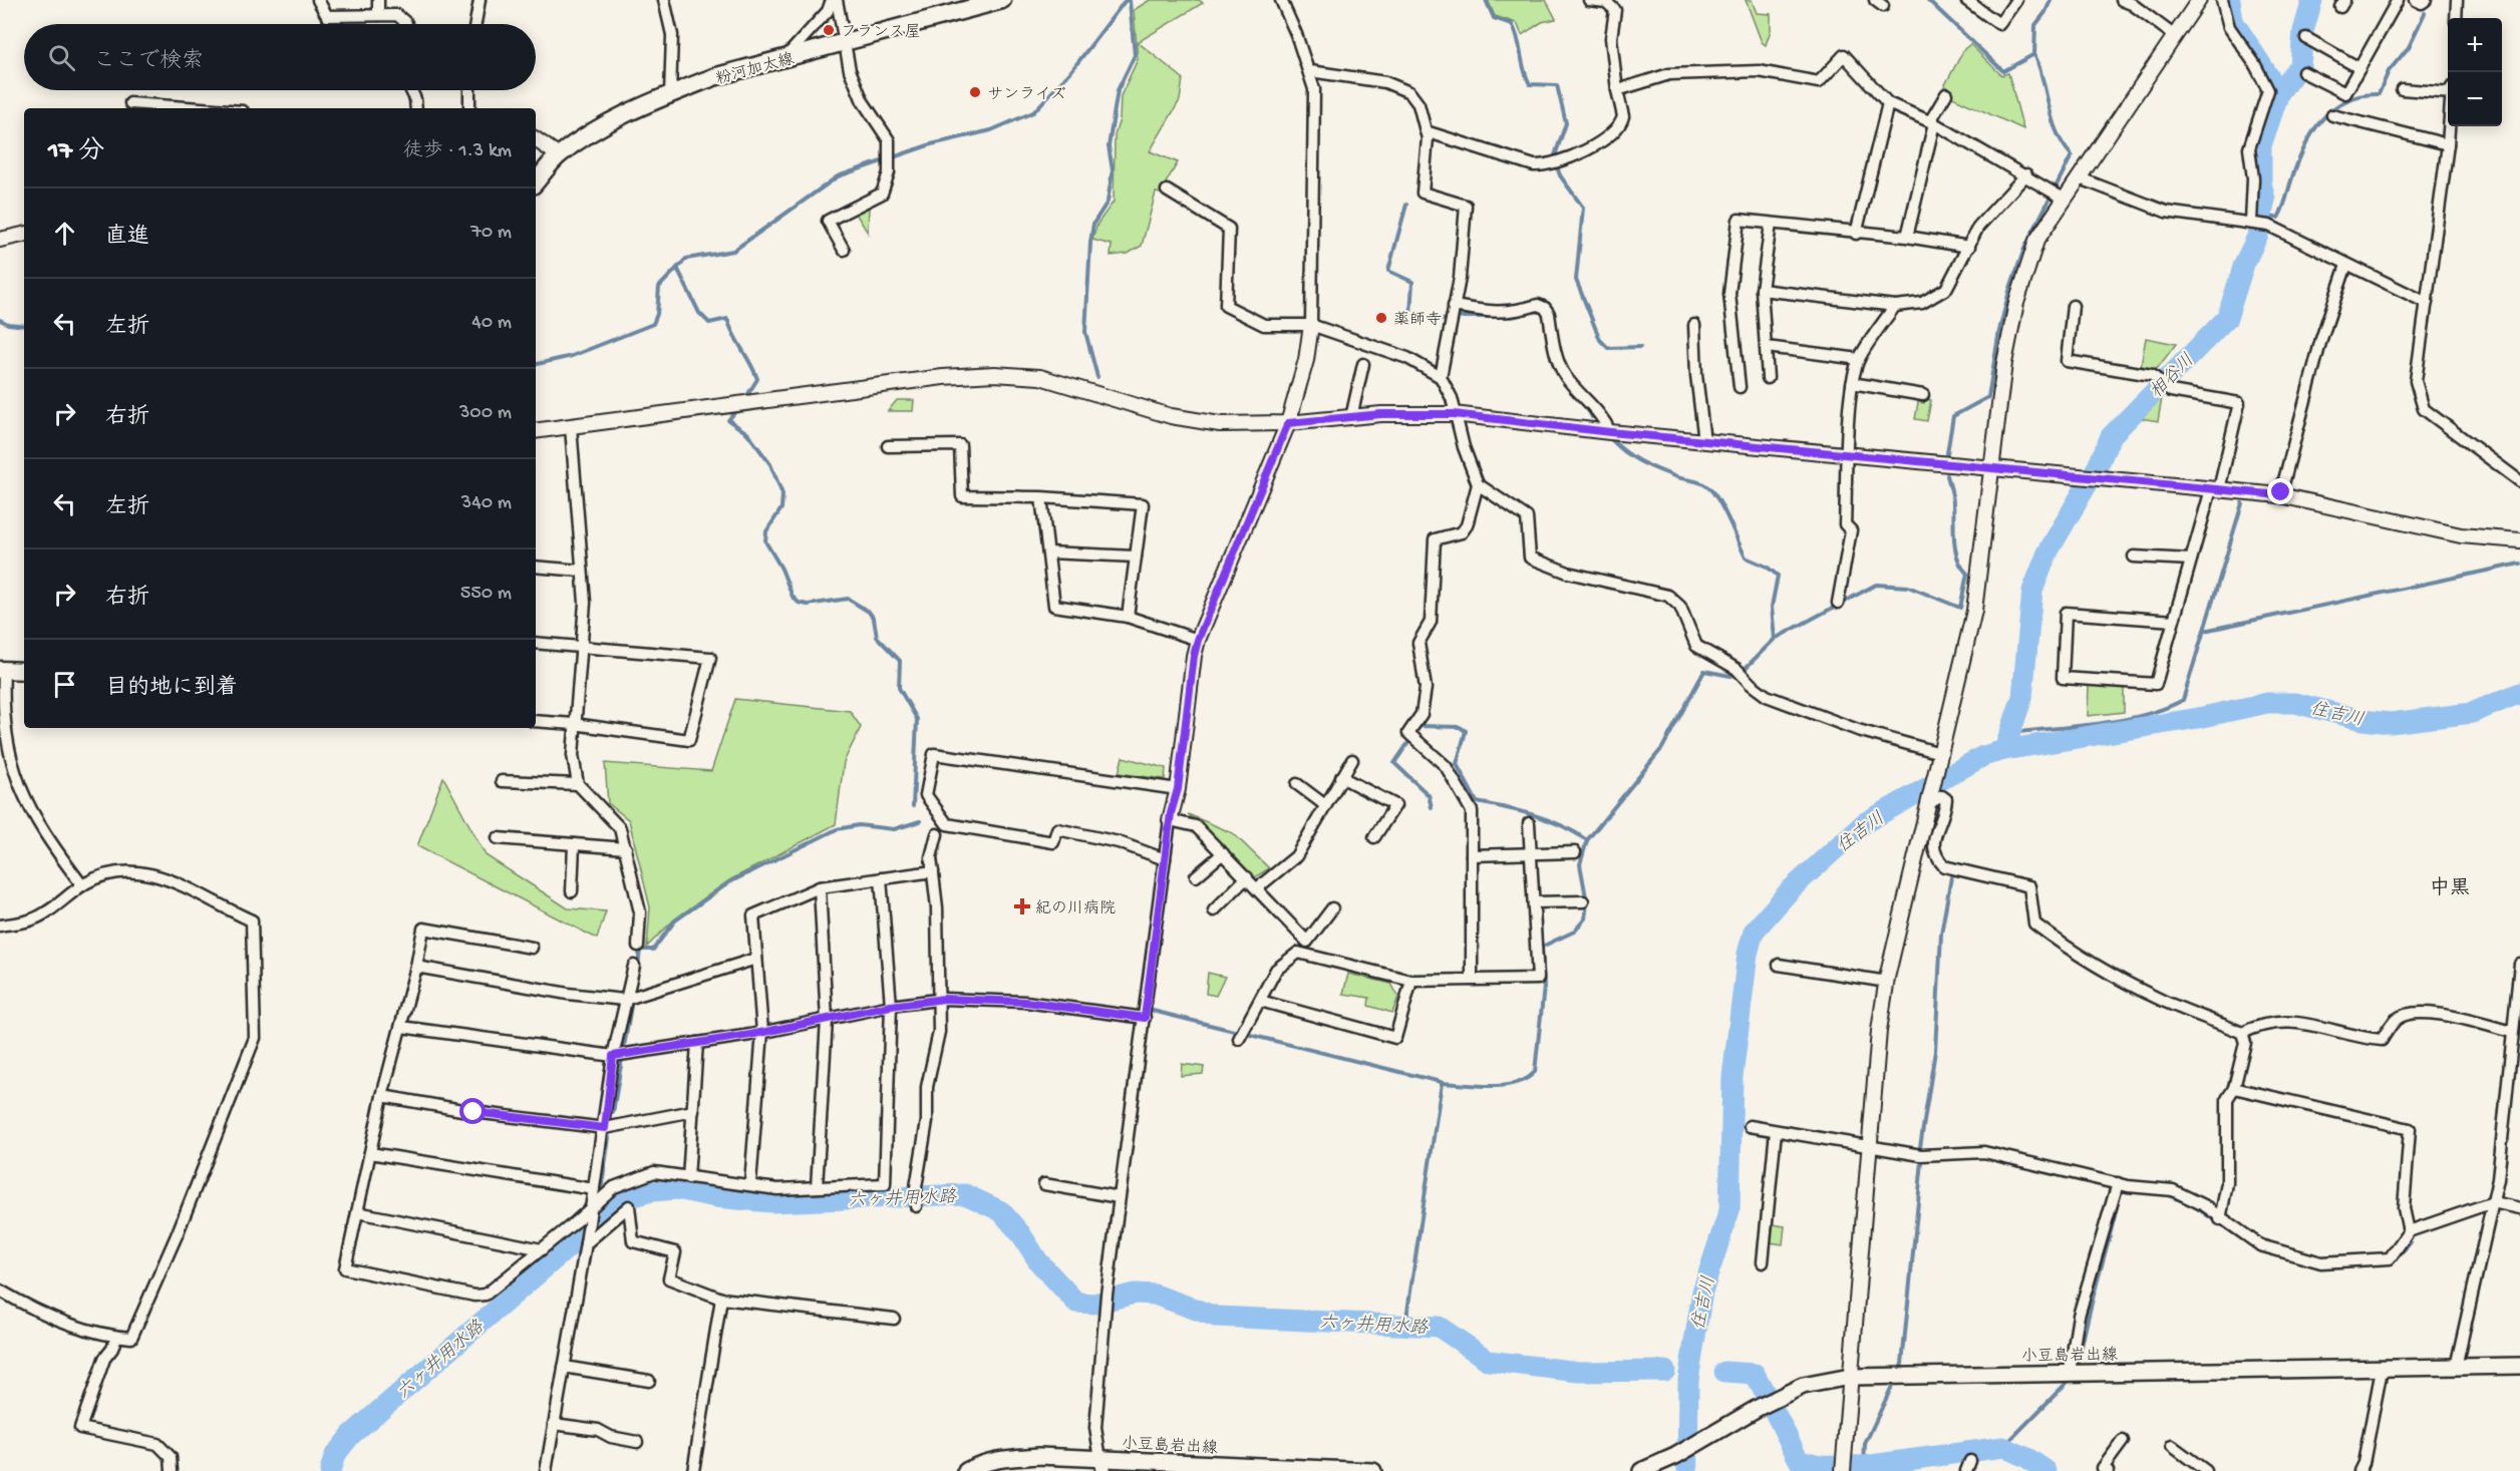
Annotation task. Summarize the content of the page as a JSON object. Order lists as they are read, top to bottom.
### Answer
{
  "streets": {
    "main road": ["粉河加太線", "小豆島岩出線"]
  },
  "districts": ["中黒"],
  "water": ["相谷川", "住吉川", "六ヶ井用水路"],
  "places": {
    "other": ["フランス屋", "サンライズ", "薬師寺"],
    "health": ["紀の川病院"]
  },
  "page": {
    "map_buttons": ["+", "−"],
    "search": "ここで検索",
    "heading": ["17 分", "徒歩 · 1.3 km"],
    "list": [
      ["直進", "70 m"],
      ["左折", "40 m"],
      ["右折", "300 m"],
      ["左折", "340 m"],
      ["右折", "550 m"],
      "目的地に到着"
    ]
  }
}
